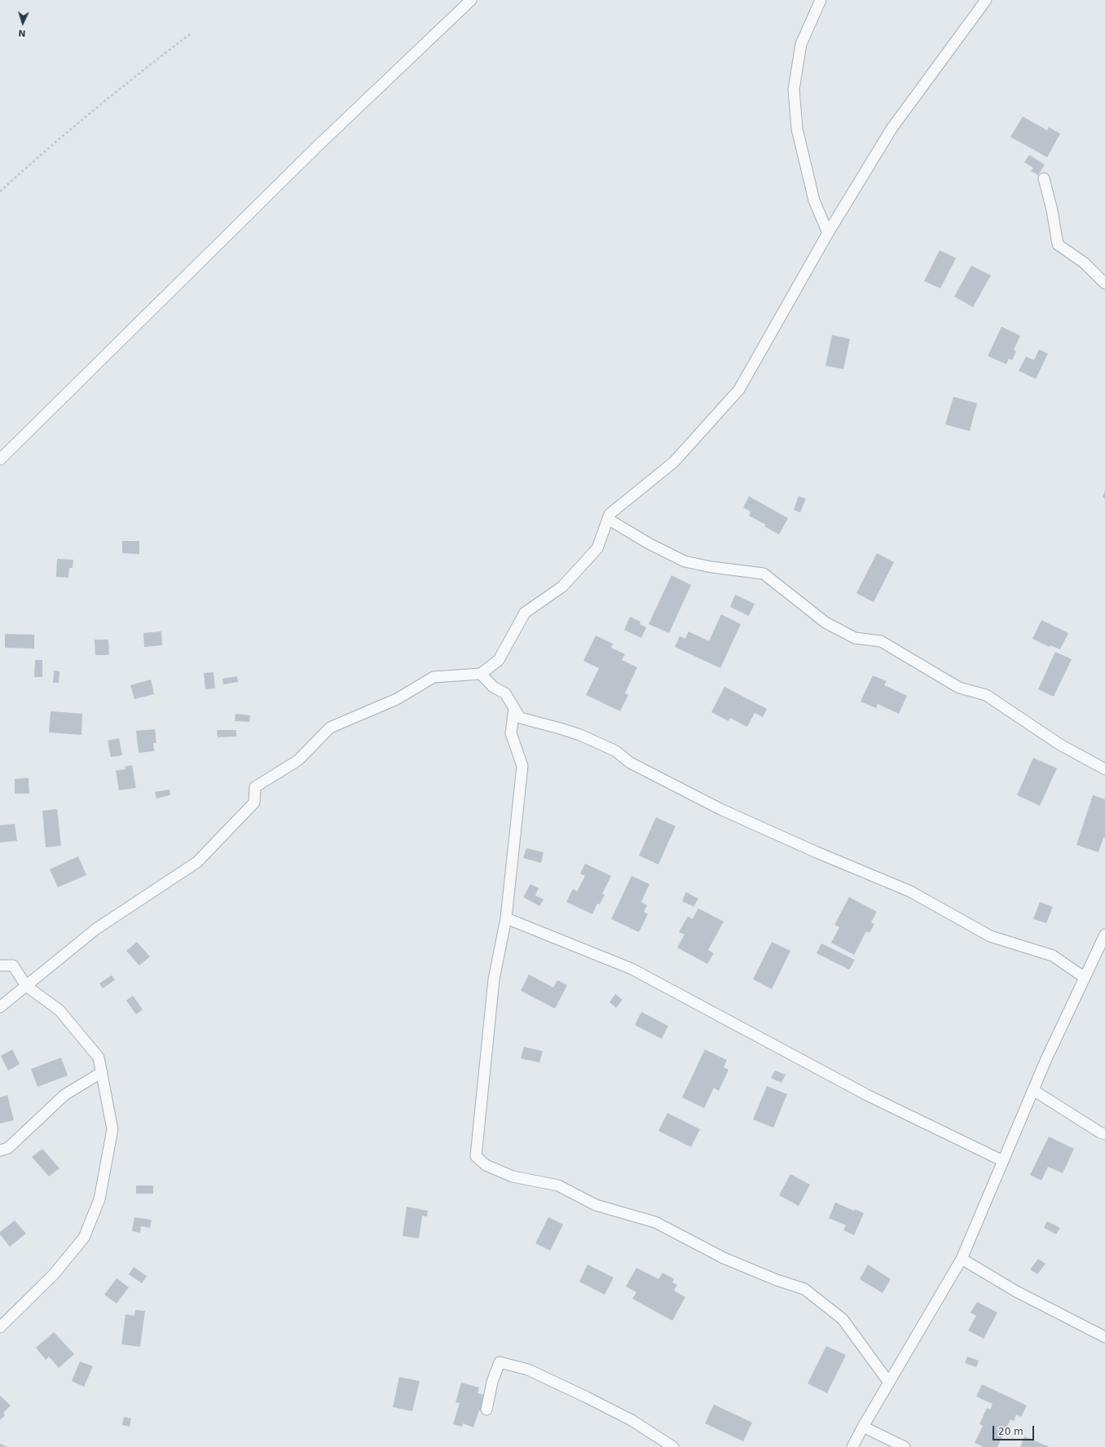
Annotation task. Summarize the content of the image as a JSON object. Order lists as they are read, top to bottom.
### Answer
{
  "scale_bar": "20 m",
  "north": "bottom"
}
